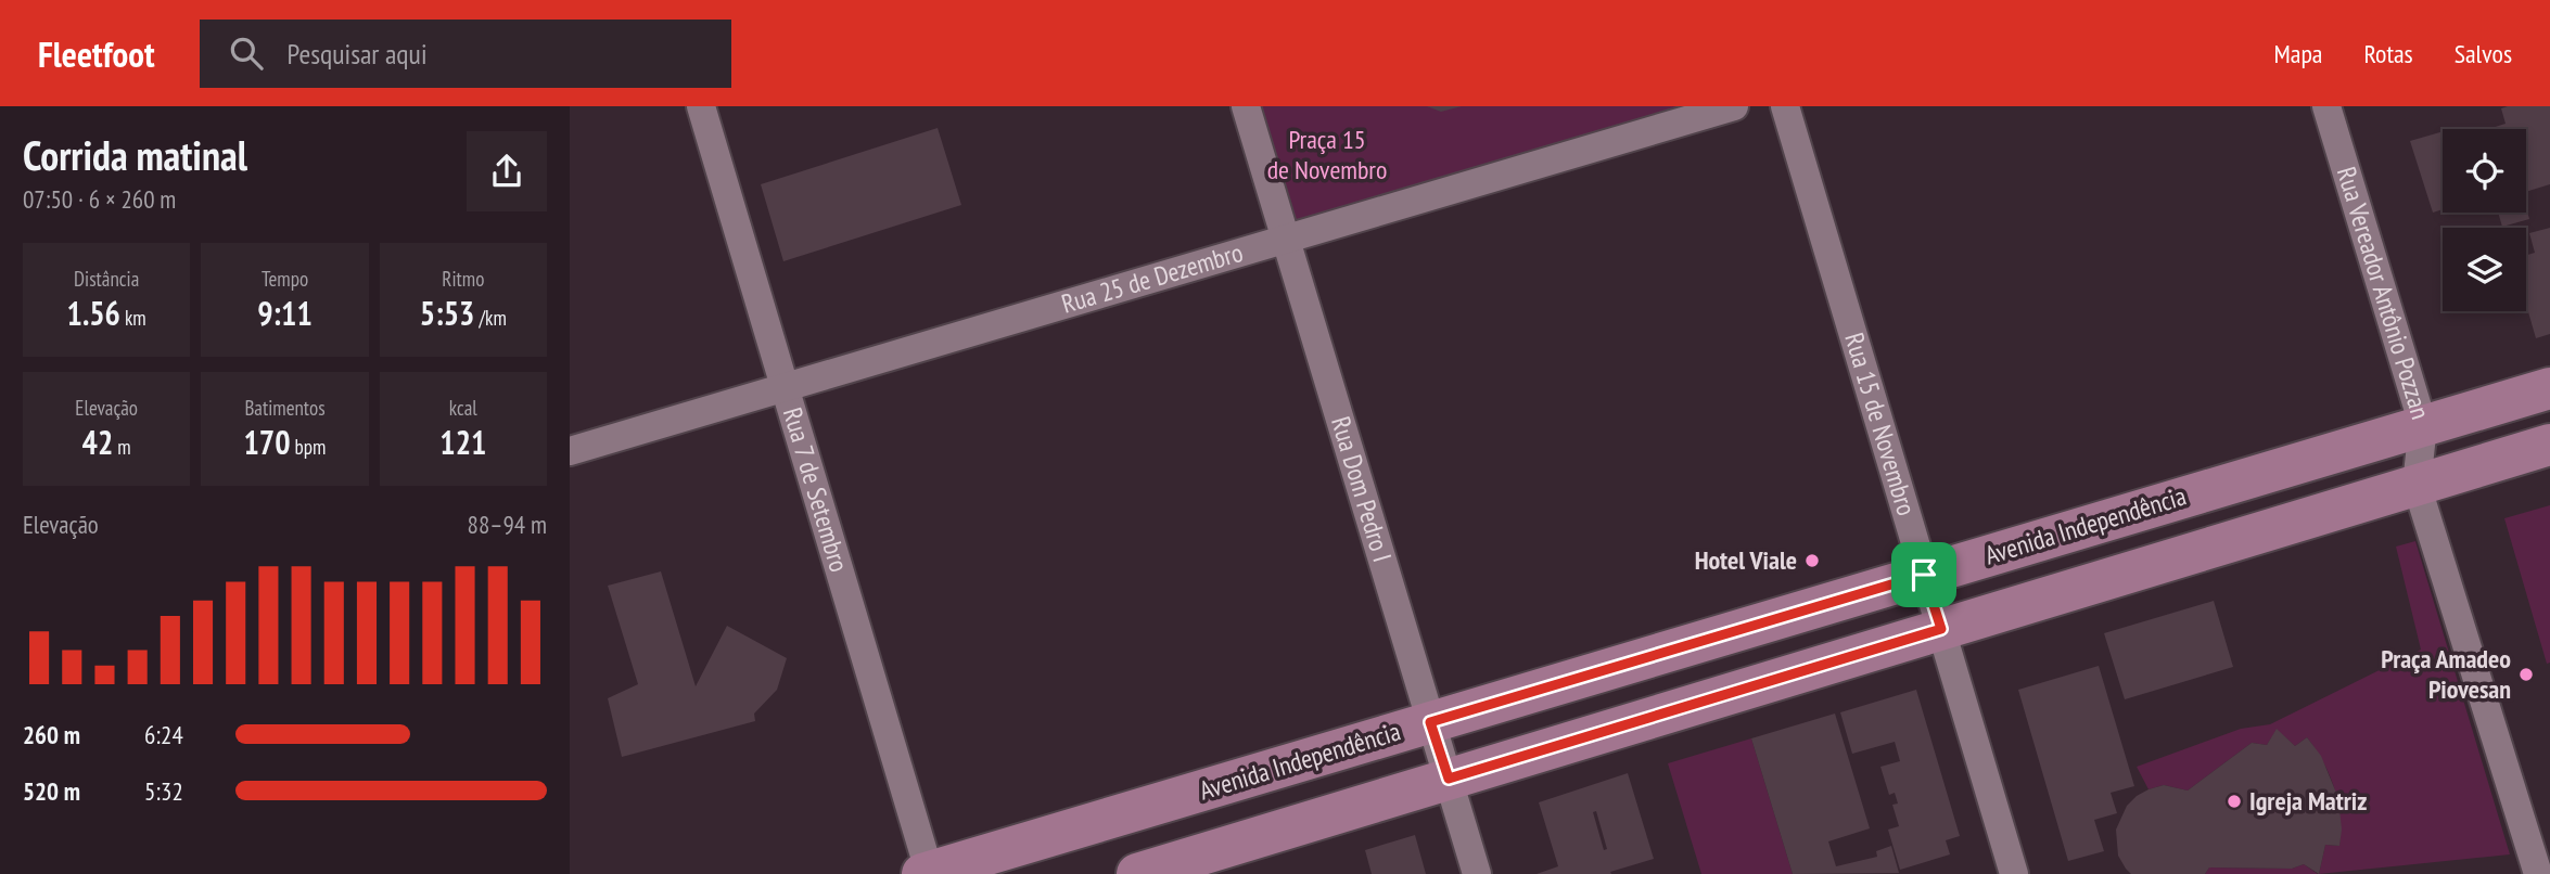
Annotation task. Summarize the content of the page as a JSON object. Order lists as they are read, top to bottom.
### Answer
{
  "streets": {
    "main road": ["Avenida Independência"],
    "street": [
      "Rua 25 de Dezembro",
      "Rua Vereador Antônio Pozzan",
      "Rua 15 de Novembro",
      "Rua 7 de Setembro",
      "Rua Dom Pedro I"
    ]
  },
  "crossings": [
    ["Rua 25 de Dezembro", "Rua 7 de Setembro"],
    ["Rua 25 de Dezembro", "Rua Dom Pedro I"],
    ["Rua Vereador Antônio Pozzan", "Avenida Independência"],
    ["Rua 15 de Novembro", "Avenida Independência"],
    ["Rua 7 de Setembro", "Avenida Independência"],
    ["Rua Dom Pedro I", "Avenida Independência"]
  ],
  "parks": ["Praça 15 de Novembro"],
  "places": ["Hotel Viale", "Praça Amadeo Piovesan", "Igreja Matriz"],
  "page": {
    "header": "Fleetfoot",
    "search": "Pesquisar aqui",
    "nav": ["Mapa", "Rotas", "Salvos"],
    "heading": ["Corrida matinal", "07:50 · 6 × 260 m"],
    "stats": [
      ["Distância", "1.56 km"],
      ["Tempo", "9:11"],
      ["Ritmo", "5:53 /km"],
      ["Elevação", "42 m"],
      ["Batimentos", "170 bpm"],
      ["kcal", "121"]
    ],
    "chart": ["Elevação", "88–94 m"],
    "list": [
      {
        "name": "260 m",
        "note": "6:24"
      },
      {
        "name": "520 m",
        "note": "5:32"
      }
    ]
  }
}
